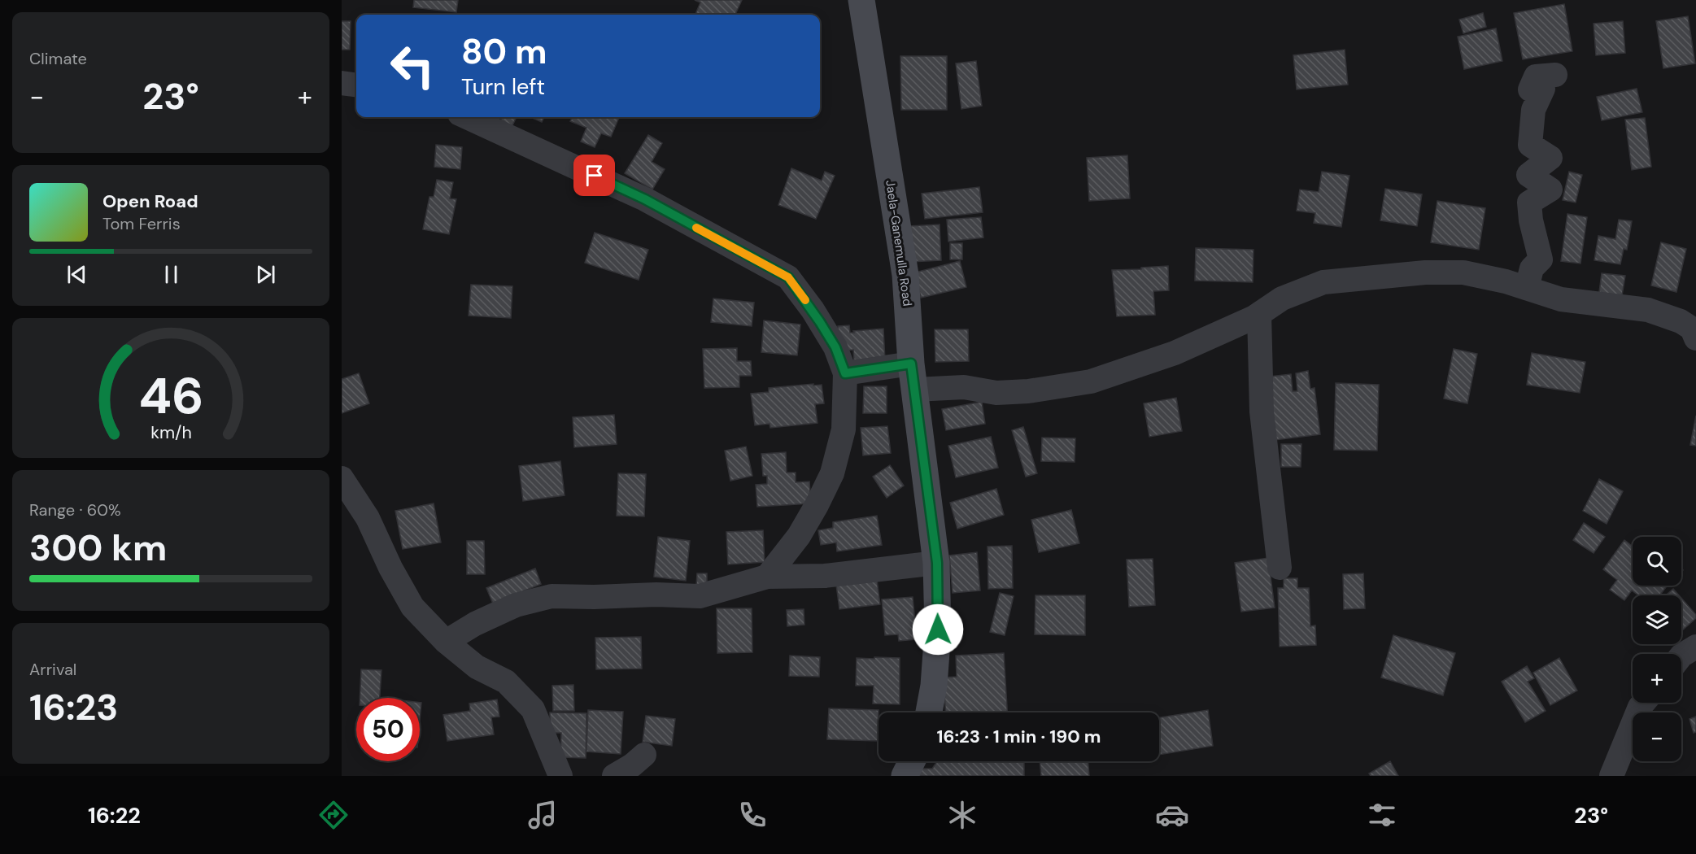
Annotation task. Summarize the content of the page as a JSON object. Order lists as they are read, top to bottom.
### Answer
{
  "streets": {
    "main road": ["Jaela-Ganemulla Road"]
  },
  "page": {
    "tile": [
      "Climate",
      ["Range · 60%", "300 km"],
      ["Arrival", "16:23"]
    ],
    "turn": ["80 m", "Turn left"],
    "heat": ["−", "23°", "+"],
    "song": ["Open Road", "Tom Ferris"],
    "map_buttons": ["+", "−"],
    "limit": "50",
    "trip": "16:23 · 1 min · 190 m",
    "tabs": ["16:22", "23°"],
    "gauge": ["46", "km/h"]
  }
}
